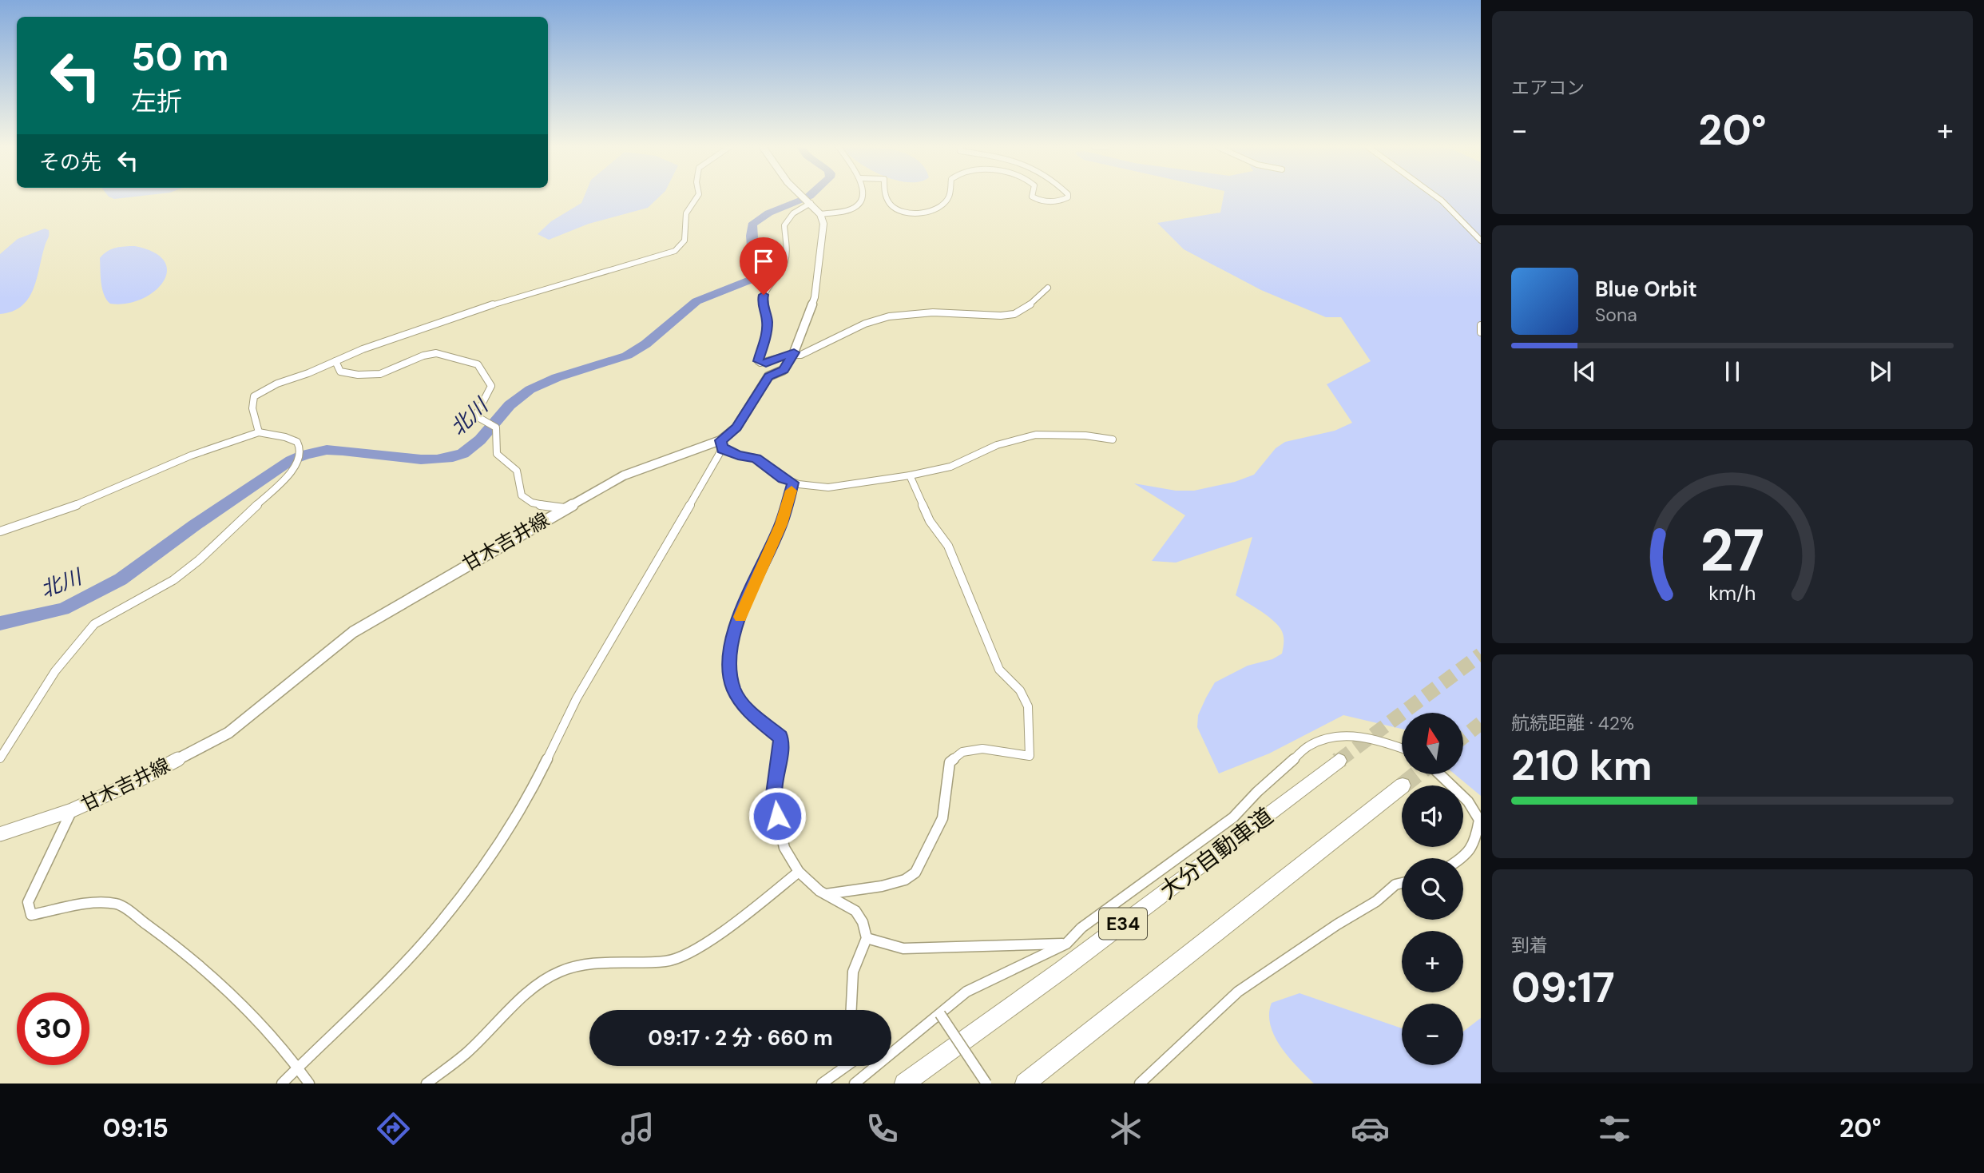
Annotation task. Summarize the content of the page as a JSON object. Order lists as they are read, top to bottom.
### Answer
{
  "streets": {
    "highway": ["大分自動車道", "E34"],
    "main road": ["甘木吉井線"]
  },
  "water": ["北川"],
  "north": "top",
  "page": {
    "tile": [
      "エアコン",
      ["航続距離 · 42%", "210 km"],
      ["到着", "09:17"]
    ],
    "turn": ["50 m", "左折"],
    "heat": ["−", "20°", "+"],
    "then": "その先",
    "song": ["Blue Orbit", "Sona"],
    "map_buttons": ["+", "−"],
    "limit": "30",
    "trip": "09:17 · 2 分 · 660 m",
    "tabs": ["09:15", "20°"],
    "gauge": ["27", "km/h"]
  }
}
